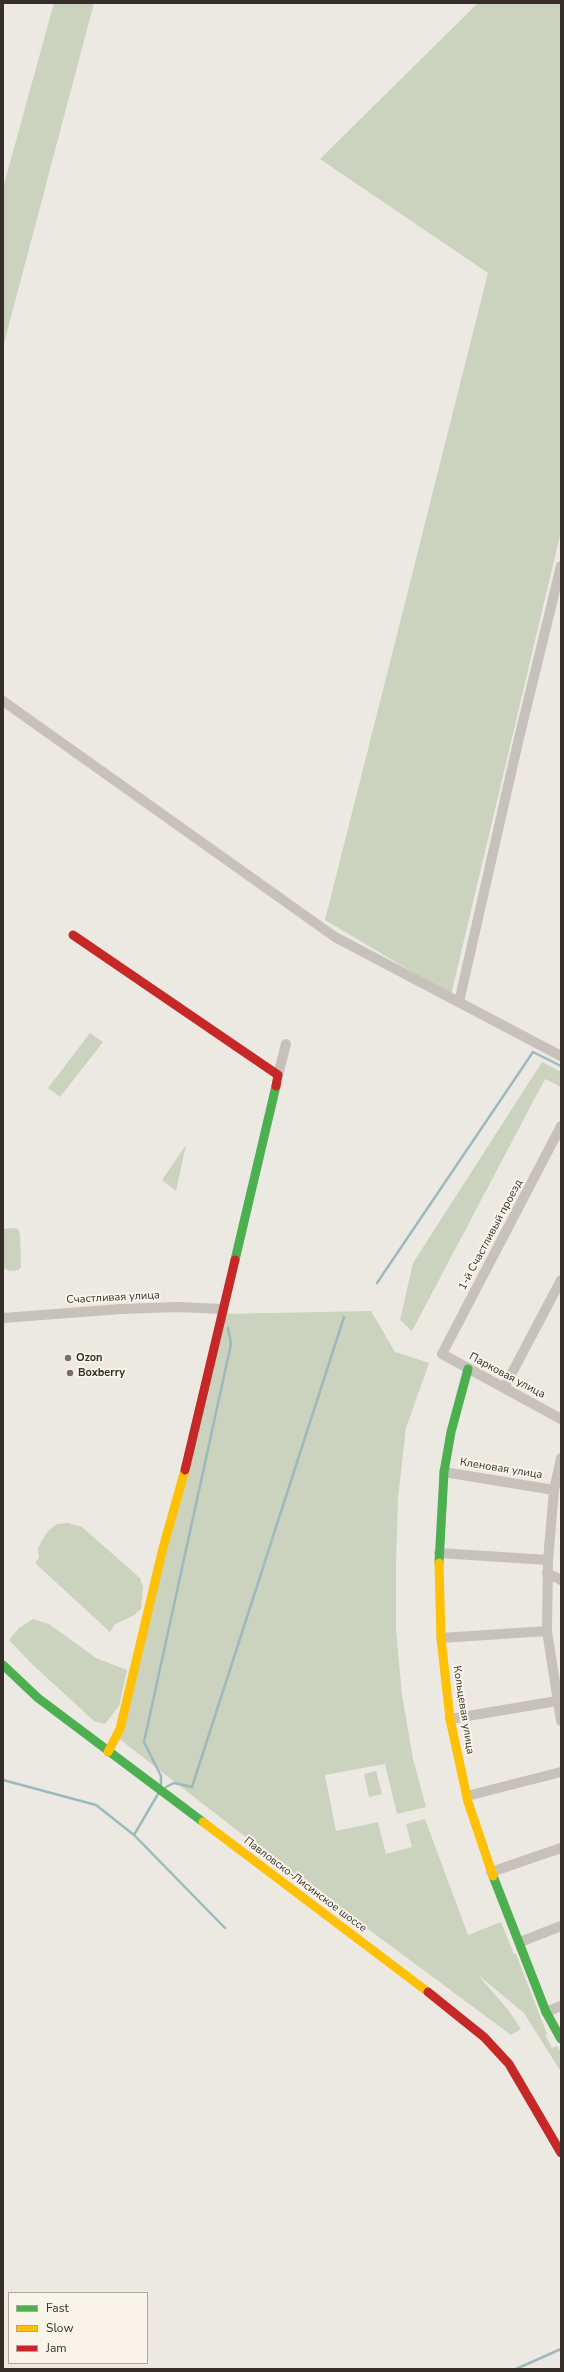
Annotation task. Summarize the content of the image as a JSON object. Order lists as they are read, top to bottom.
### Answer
{
  "streets": {
    "street": [
      "1-й Счастливый проезд",
      "Счастливая улица",
      "Парковая улица",
      "Кленовая улица",
      "Кольцевая улица",
      "Павловско-Лисинское шоссе"
    ]
  },
  "crossings": [
    ["1-й Счастливый проезд", "Парковая улица"],
    ["Парковая улица", "Кольцевая улица"],
    ["Кленовая улица", "Кольцевая улица"]
  ],
  "places": ["Ozon", "Boxberry"],
  "legend": ["Fast", "Slow", "Jam"]
}
